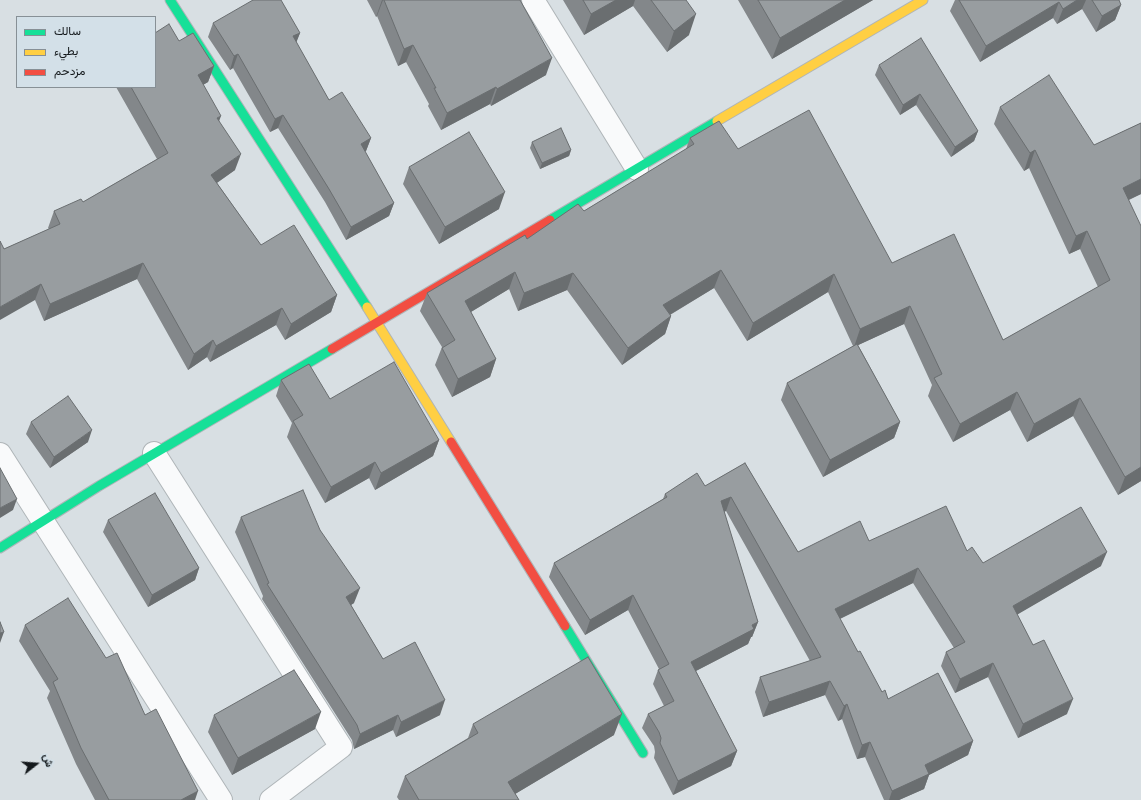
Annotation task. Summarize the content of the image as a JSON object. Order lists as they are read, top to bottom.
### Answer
{
  "legend": ["سالك", "بطيء", "مزدحم"],
  "north": "right"
}
